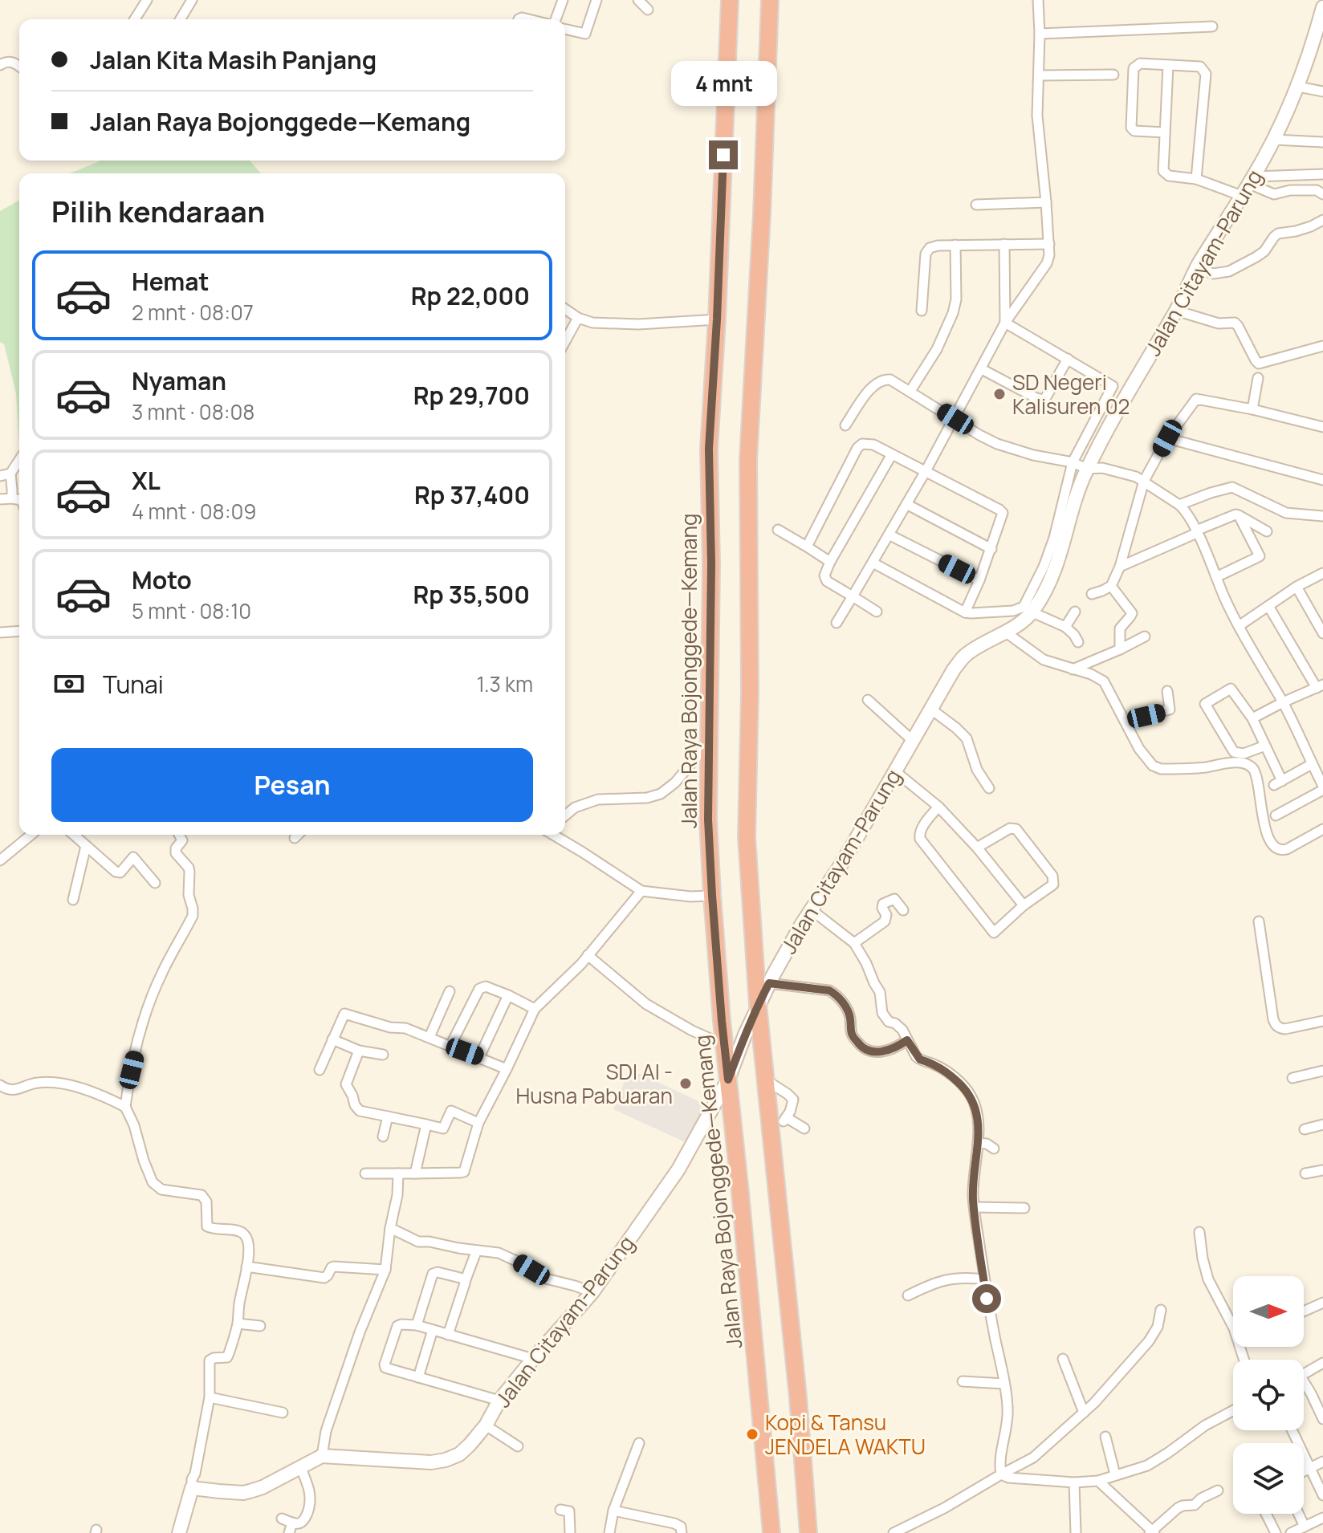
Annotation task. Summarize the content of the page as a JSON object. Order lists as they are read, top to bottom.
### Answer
{
  "streets": {
    "highway": ["Jalan Raya Bojonggede—Kemang"],
    "main road": ["Jalan Citayam-Parung"]
  },
  "crossings": [
    ["Jalan Citayam-Parung", "Jalan Raya Bojonggede—Kemang"]
  ],
  "places": ["SD Negeri Kalisuren 02", "SDI Al - Husna Pabuaran", "Kopi & Tansu JENDELA WAKTU"],
  "north": "right",
  "page": {
    "banner": ["Jalan Kita Masih Panjang", "Jalan Raya Bojonggede—Kemang"],
    "bubble": "4 mnt",
    "heading": "Pilih kendaraan",
    "list": [
      {
        "name": "Hemat",
        "note": "2 mnt · 08:07",
        "value": "Rp 22,000"
      },
      {
        "name": "Nyaman",
        "note": "3 mnt · 08:08",
        "value": "Rp 29,700"
      },
      {
        "name": "XL",
        "note": "4 mnt · 08:09",
        "value": "Rp 37,400"
      },
      {
        "name": "Moto",
        "note": "5 mnt · 08:10",
        "value": "Rp 35,500"
      }
    ],
    "pay": ["Tunai", "1.3 km"],
    "buttons": "Pesan"
  }
}
